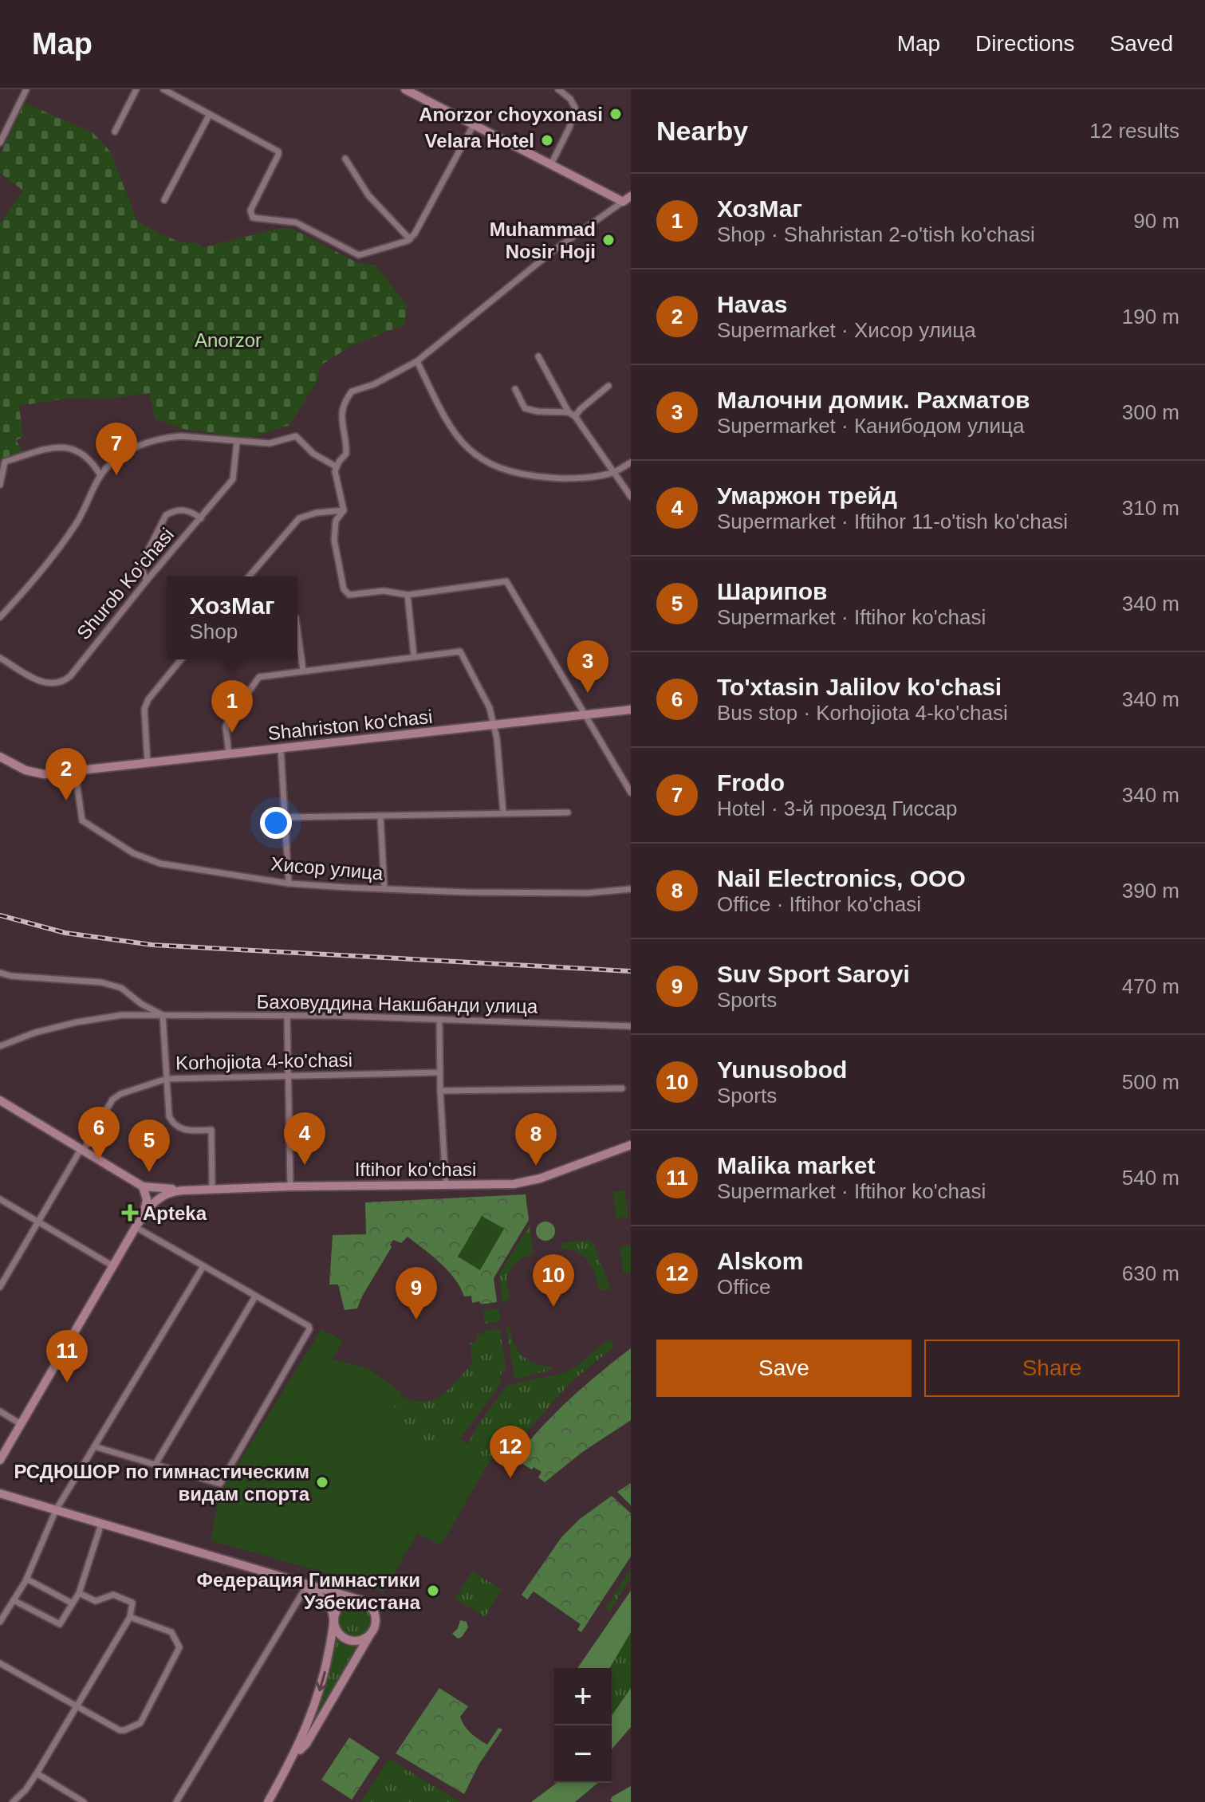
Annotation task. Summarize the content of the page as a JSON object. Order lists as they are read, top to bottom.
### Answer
{
  "streets": {
    "main road": ["Shahriston ko'chasi", "Iftihor ko'chasi"],
    "street": [
      "Shurob Ko'chasi",
      "Хисор улица",
      "Баховуддина Накшбанди улица",
      "Korhojiota 4-ko'chasi"
    ]
  },
  "crossings": [
    ["Shahriston ko'chasi", "Хисор улица"]
  ],
  "parks": ["Anorzor"],
  "places": {
    "other": [
      "Anorzor choyxonasi",
      "Velara Hotel",
      "Muhammad Nosir Hoji",
      "РСДЮШОР по гимнастическим видам спорта",
      "Федерация Гимнастики Узбекистана"
    ],
    "health": ["Apteka"]
  },
  "page": {
    "header": "Map",
    "nav": ["Map", "Directions", "Saved"],
    "heading": ["Nearby", "12 results"],
    "list": [
      {
        "mark": "1",
        "name": "ХозМаг",
        "note": "Shop · Shahristan 2-o'tish ko'chasi",
        "value": "90 m"
      },
      {
        "mark": "2",
        "name": "Havas",
        "note": "Supermarket · Хисор улица",
        "value": "190 m"
      },
      {
        "mark": "3",
        "name": "Малочни домик. Рахматов",
        "note": "Supermarket · Канибодом улица",
        "value": "300 m"
      },
      {
        "mark": "4",
        "name": "Умаржон трейд",
        "note": "Supermarket · Iftihor 11-o'tish ko'chasi",
        "value": "310 m"
      },
      {
        "mark": "5",
        "name": "Шарипов",
        "note": "Supermarket · Iftihor ko'chasi",
        "value": "340 m"
      },
      {
        "mark": "6",
        "name": "To'xtasin Jalilov ko'chasi",
        "note": "Bus stop · Korhojiota 4-ko'chasi",
        "value": "340 m"
      },
      {
        "mark": "7",
        "name": "Frodo",
        "note": "Hotel · 3-й проезд Гиссар",
        "value": "340 m"
      },
      {
        "mark": "8",
        "name": "Nail Electronics, ООО",
        "note": "Office · Iftihor ko'chasi",
        "value": "390 m"
      },
      {
        "mark": "9",
        "name": "Suv Sport Saroyi",
        "note": "Sports",
        "value": "470 m"
      },
      {
        "mark": "10",
        "name": "Yunusobod",
        "note": "Sports",
        "value": "500 m"
      },
      {
        "mark": "11",
        "name": "Malika market",
        "note": "Supermarket · Iftihor ko'chasi",
        "value": "540 m"
      },
      {
        "mark": "12",
        "name": "Alskom",
        "note": "Office",
        "value": "630 m"
      }
    ],
    "pins": [
      "7",
      "3",
      "1",
      "2",
      "6",
      "4",
      "8",
      "5",
      "10",
      "9",
      "11",
      "12"
    ],
    "popup": ["ХозМаг", "Shop"],
    "buttons": ["Save", "Share"],
    "map_buttons": ["+", "−"]
  }
}
